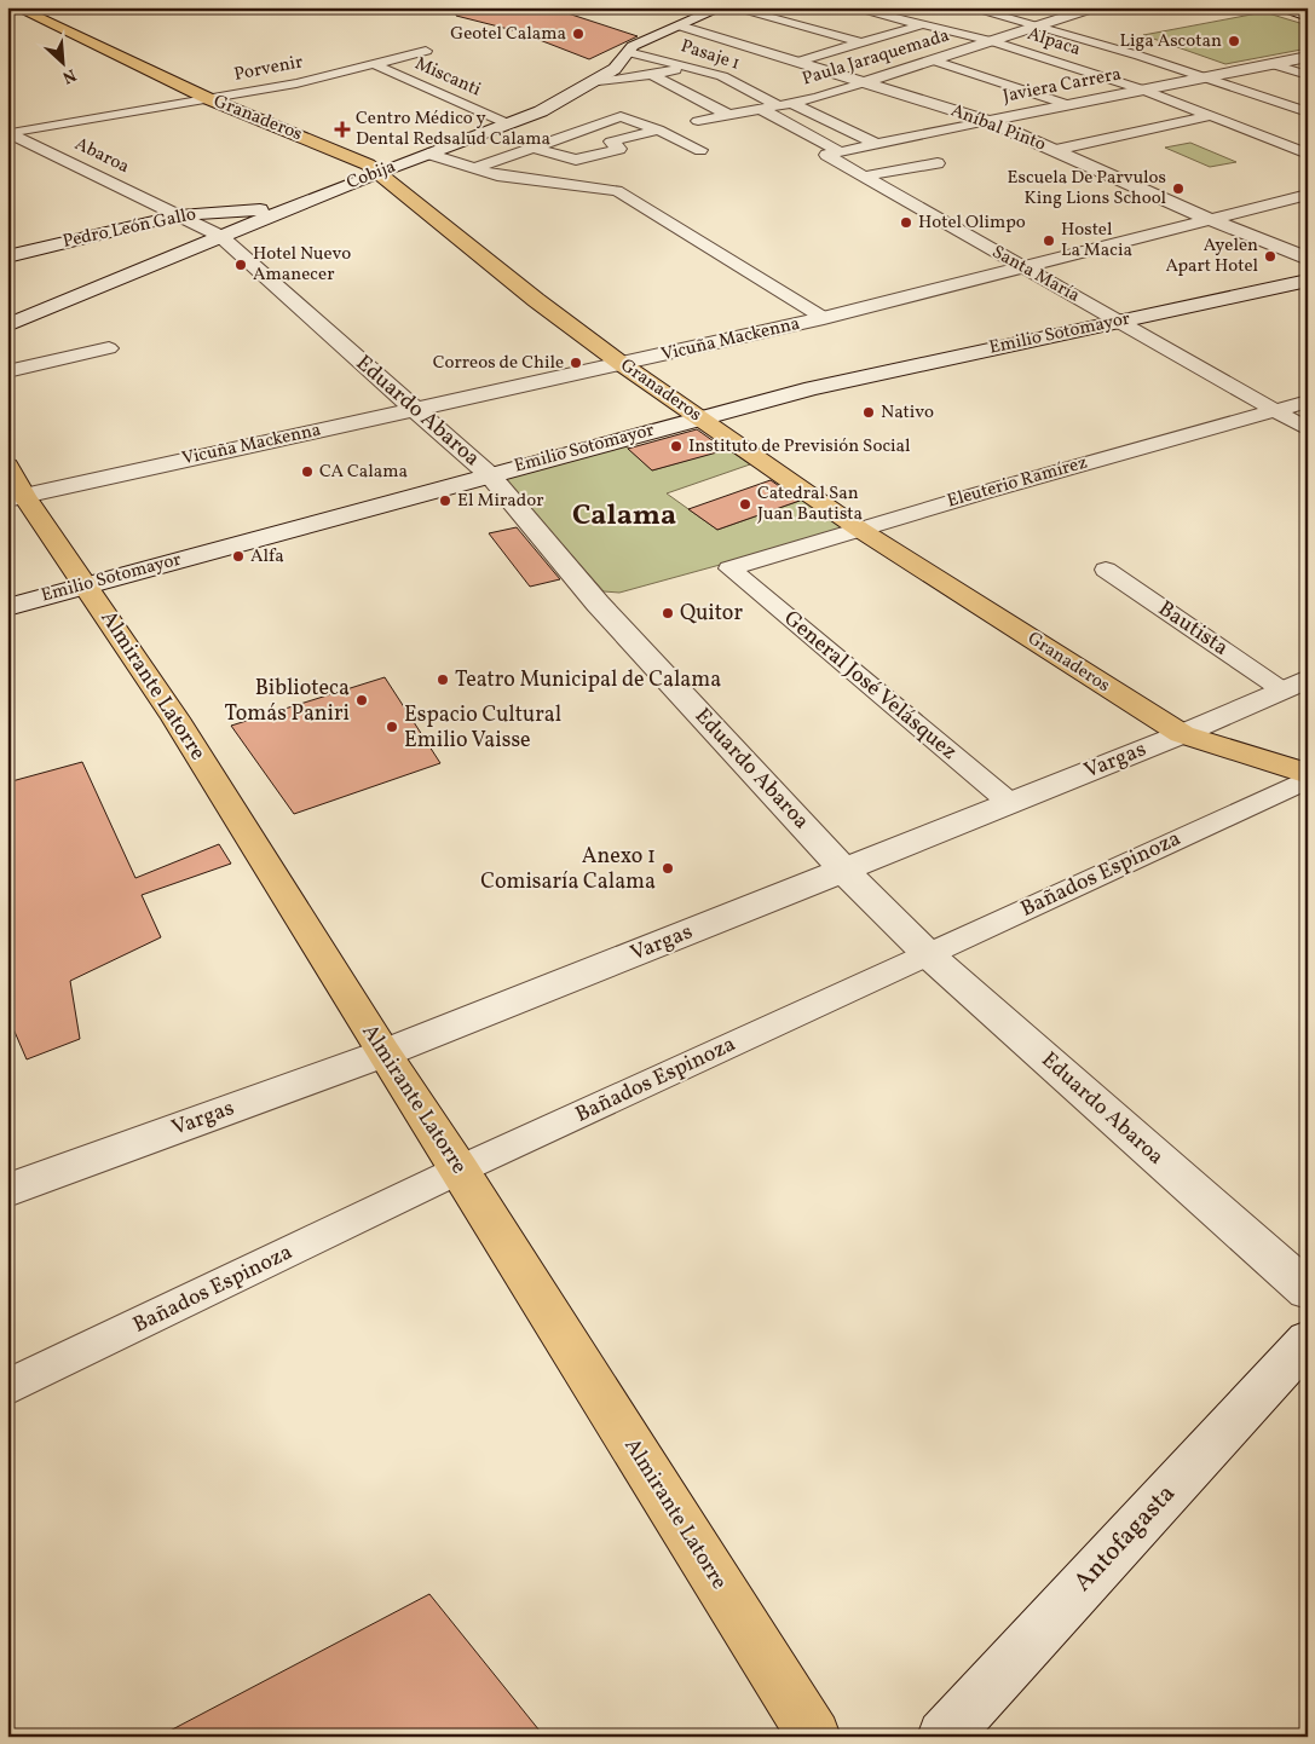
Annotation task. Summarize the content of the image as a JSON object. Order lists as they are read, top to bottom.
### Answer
{
  "streets": {
    "main road": ["Granaderos", "Almirante Latorre"],
    "street": [
      "Alpaca",
      "Pasaje 1",
      "Paula Jaraquemada",
      "Porvenir",
      "Miscanti",
      "Javiera Carrera",
      "Aníbal Pinto",
      "Abaroa",
      "Cobija",
      "Pedro León Gallo",
      "Santa María",
      "Emilio Sotomayor",
      "Vicuña Mackenna",
      "Eduardo Abaroa",
      "Eleuterio Ramírez",
      "Bautista",
      "General José Velásquez",
      "Vargas",
      "Bañados Espinoza",
      "Antofagasta"
    ]
  },
  "crossings": [
    ["Alpaca", "Paula Jaraquemada"],
    ["Alpaca", "Javiera Carrera"],
    ["Pasaje 1", "Paula Jaraquemada"],
    ["Pasaje 1", "Javiera Carrera"],
    ["Pasaje 1", "Cobija"],
    ["Paula Jaraquemada", "Aníbal Pinto"],
    ["Paula Jaraquemada", "Santa María"],
    ["Porvenir", "Miscanti"],
    ["Porvenir", "Granaderos"],
    ["Porvenir", "Abaroa"],
    ["Miscanti", "Cobija"],
    ["Javiera Carrera", "Aníbal Pinto"],
    ["Javiera Carrera", "Santa María"],
    ["Granaderos", "Cobija"],
    ["Granaderos", "Emilio Sotomayor"],
    ["Granaderos", "Vicuña Mackenna"],
    ["Granaderos", "Eleuterio Ramírez"],
    ["Granaderos", "Vargas"],
    ["Granaderos", "Bañados Espinoza"],
    ["Aníbal Pinto", "Cobija"],
    ["Aníbal Pinto", "Vicuña Mackenna"],
    ["Abaroa", "Pedro León Gallo"],
    ["Abaroa", "Eduardo Abaroa"],
    ["Cobija", "Pedro León Gallo"],
    ["Cobija", "Eduardo Abaroa"],
    ["Pedro León Gallo", "Eduardo Abaroa"],
    ["Santa María", "Emilio Sotomayor"],
    ["Santa María", "Vicuña Mackenna"],
    ["Santa María", "Eleuterio Ramírez"],
    ["Emilio Sotomayor", "Eduardo Abaroa"],
    ["Emilio Sotomayor", "Almirante Latorre"],
    ["Vicuña Mackenna", "Eduardo Abaroa"],
    ["Vicuña Mackenna", "Almirante Latorre"],
    ["Eduardo Abaroa", "Vargas"],
    ["Eduardo Abaroa", "Bañados Espinoza"],
    ["Eleuterio Ramírez", "General José Velásquez"],
    ["Bautista", "Vargas"],
    ["Almirante Latorre", "Vargas"],
    ["Almirante Latorre", "Bañados Espinoza"],
    ["General José Velásquez", "Vargas"]
  ],
  "districts": ["Calama"],
  "places": {
    "other": [
      "Geotel Calama",
      "Liga Ascotan",
      "Escuela De Parvulos King Lions School",
      "Hotel Olimpo",
      "Hostel La Macia",
      "Ayelen Apart Hotel",
      "Hotel Nuevo Amanecer",
      "Correos de Chile",
      "Nativo",
      "Instituto de Previsión Social",
      "CA Calama",
      "El Mirador",
      "Catedral San Juan Bautista",
      "Alfa",
      "Quitor",
      "Teatro Municipal de Calama",
      "Biblioteca Tomás Paniri",
      "Espacio Cultural Emilio Vaisse",
      "Anexo 1 Comisaría Calama"
    ],
    "health": ["Centro Médico y Dental Redsalud Calama"]
  },
  "north": "bottom right"
}
